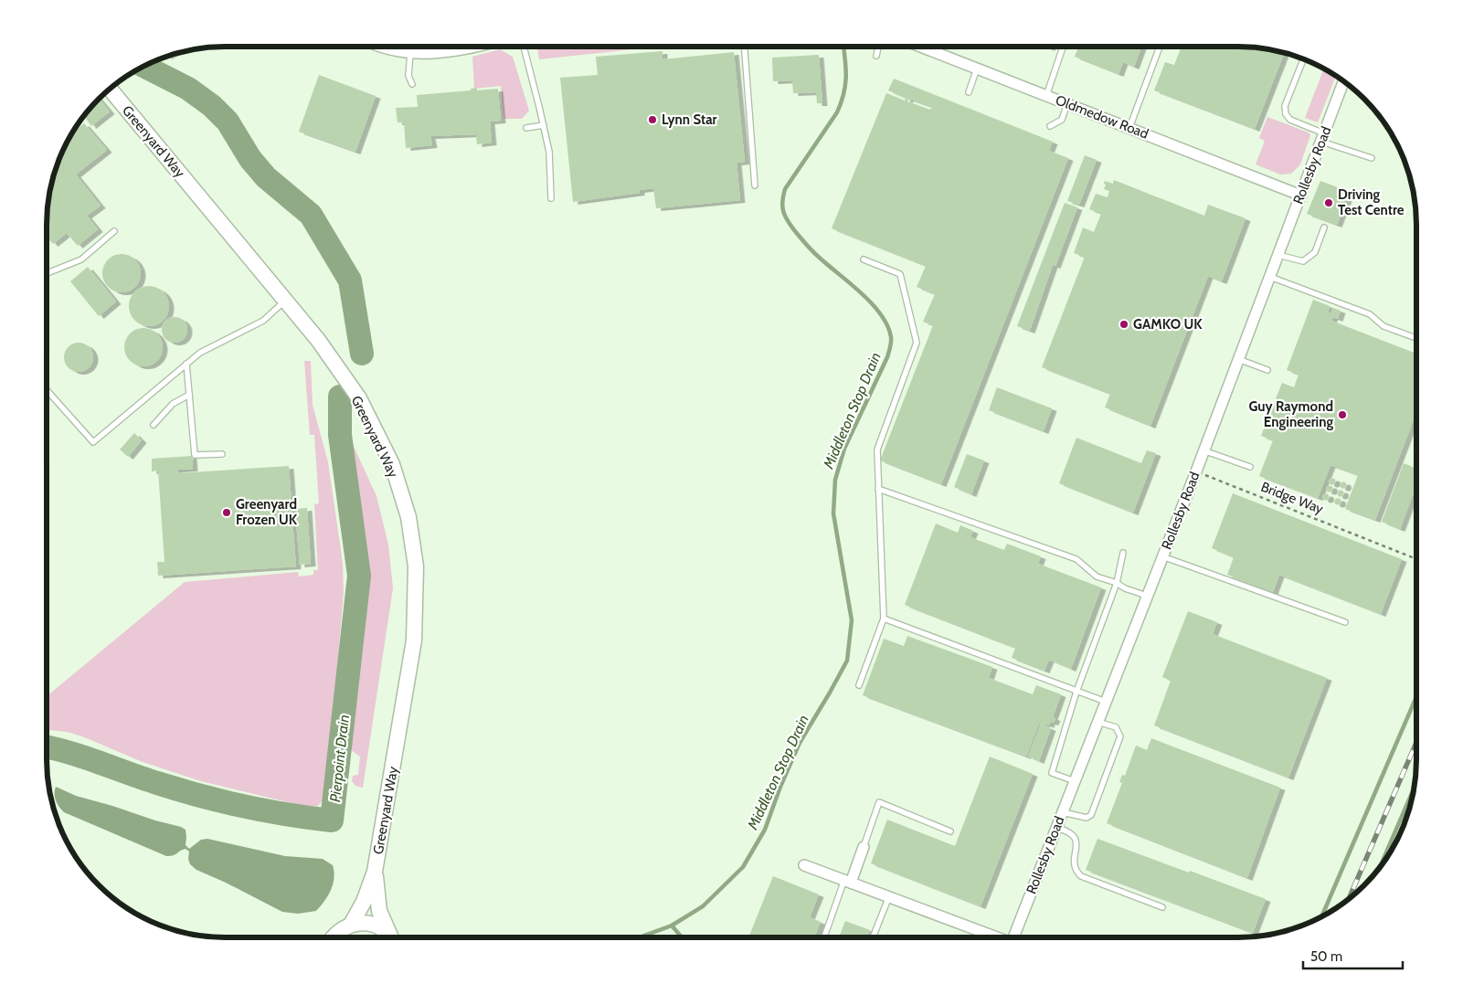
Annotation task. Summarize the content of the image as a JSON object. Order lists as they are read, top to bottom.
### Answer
{
  "streets": {
    "street": ["Oldmedow Road", "Greenyard Way", "Rollesby Road"],
    "path": ["Bridge Way"]
  },
  "crossings": [
    ["Oldmedow Road", "Rollesby Road"],
    ["Rollesby Road", "Bridge Way"]
  ],
  "water": ["Middleton Stop Drain", "Pierpoint Drain"],
  "places": [
    "Lynn Star",
    "Driving Test Centre",
    "GAMKO UK",
    "Guy Raymond Engineering",
    "Greenyard Frozen UK"
  ],
  "scale_bar": "50 m"
}
